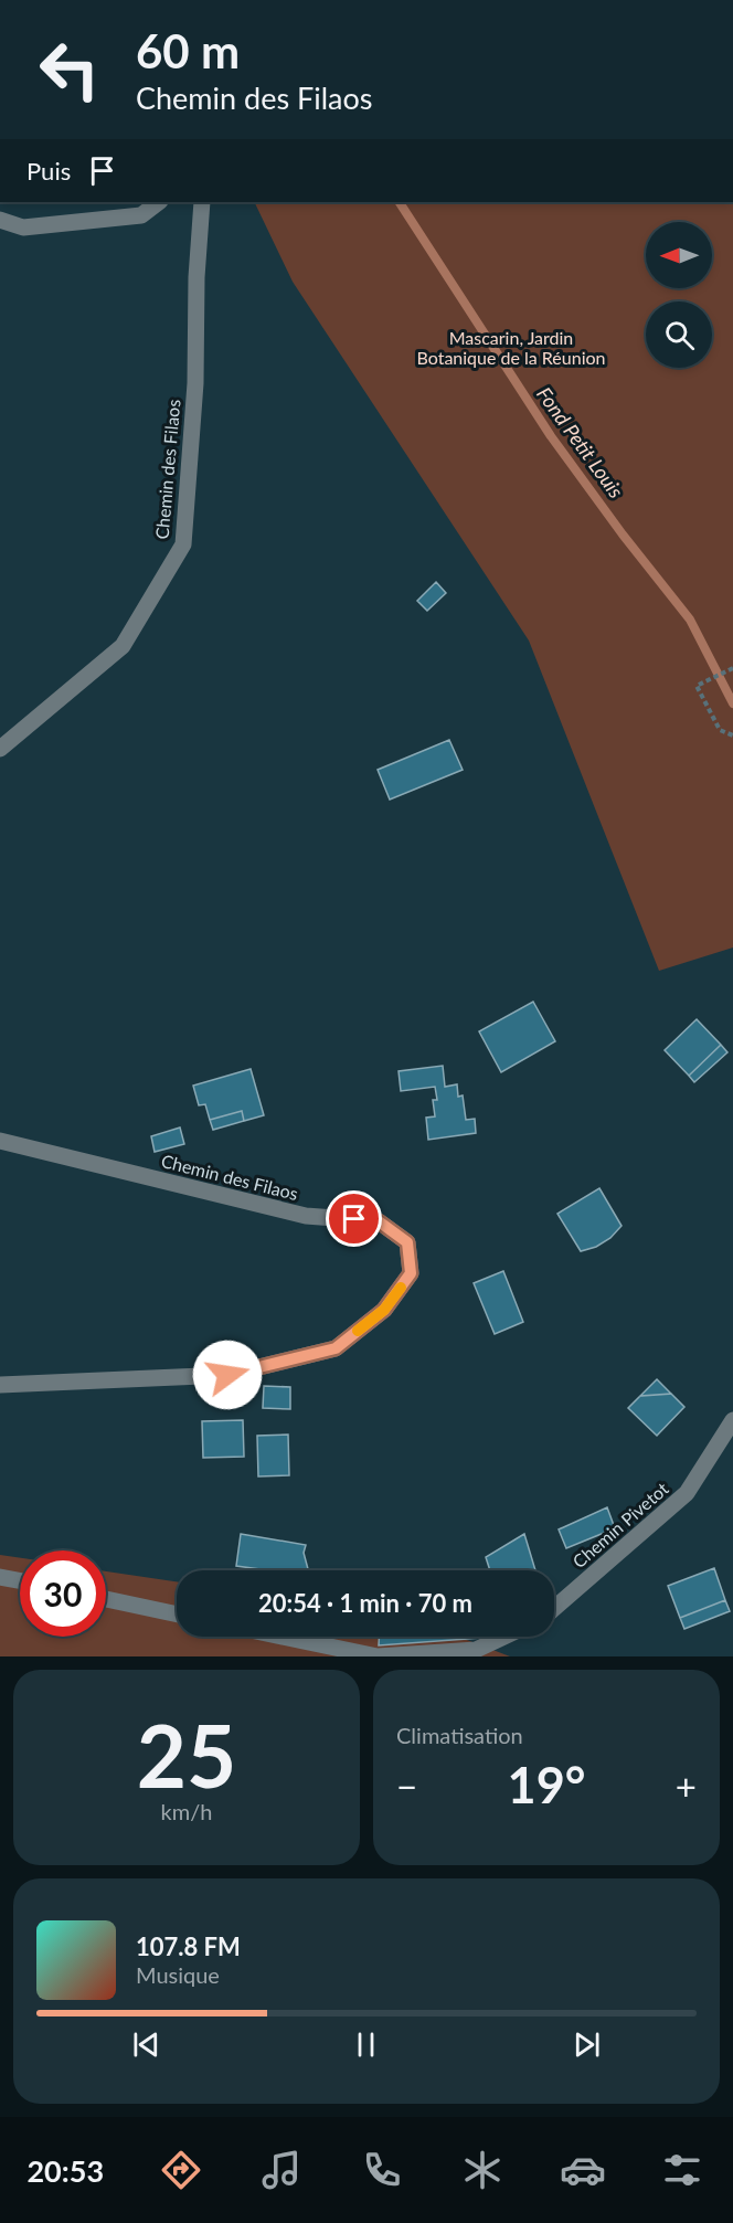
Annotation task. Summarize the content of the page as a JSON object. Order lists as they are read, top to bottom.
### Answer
{
  "streets": {
    "street": ["Chemin des Filaos", "Chemin Pivetot"]
  },
  "water": ["Fond Petit Louis"],
  "parks": ["Mascarin, Jardin Botanique de la Réunion"],
  "north": "left",
  "page": {
    "turn": ["60 m", "Chemin des Filaos"],
    "then": "Puis",
    "limit": "30",
    "trip": "20:54 · 1 min · 70 m",
    "tile": [
      ["25", "km/h"],
      "Climatisation"
    ],
    "heat": ["−", "19°", "+"],
    "song": ["107.8 FM", "Musique"],
    "tabs": "20:53"
  }
}
